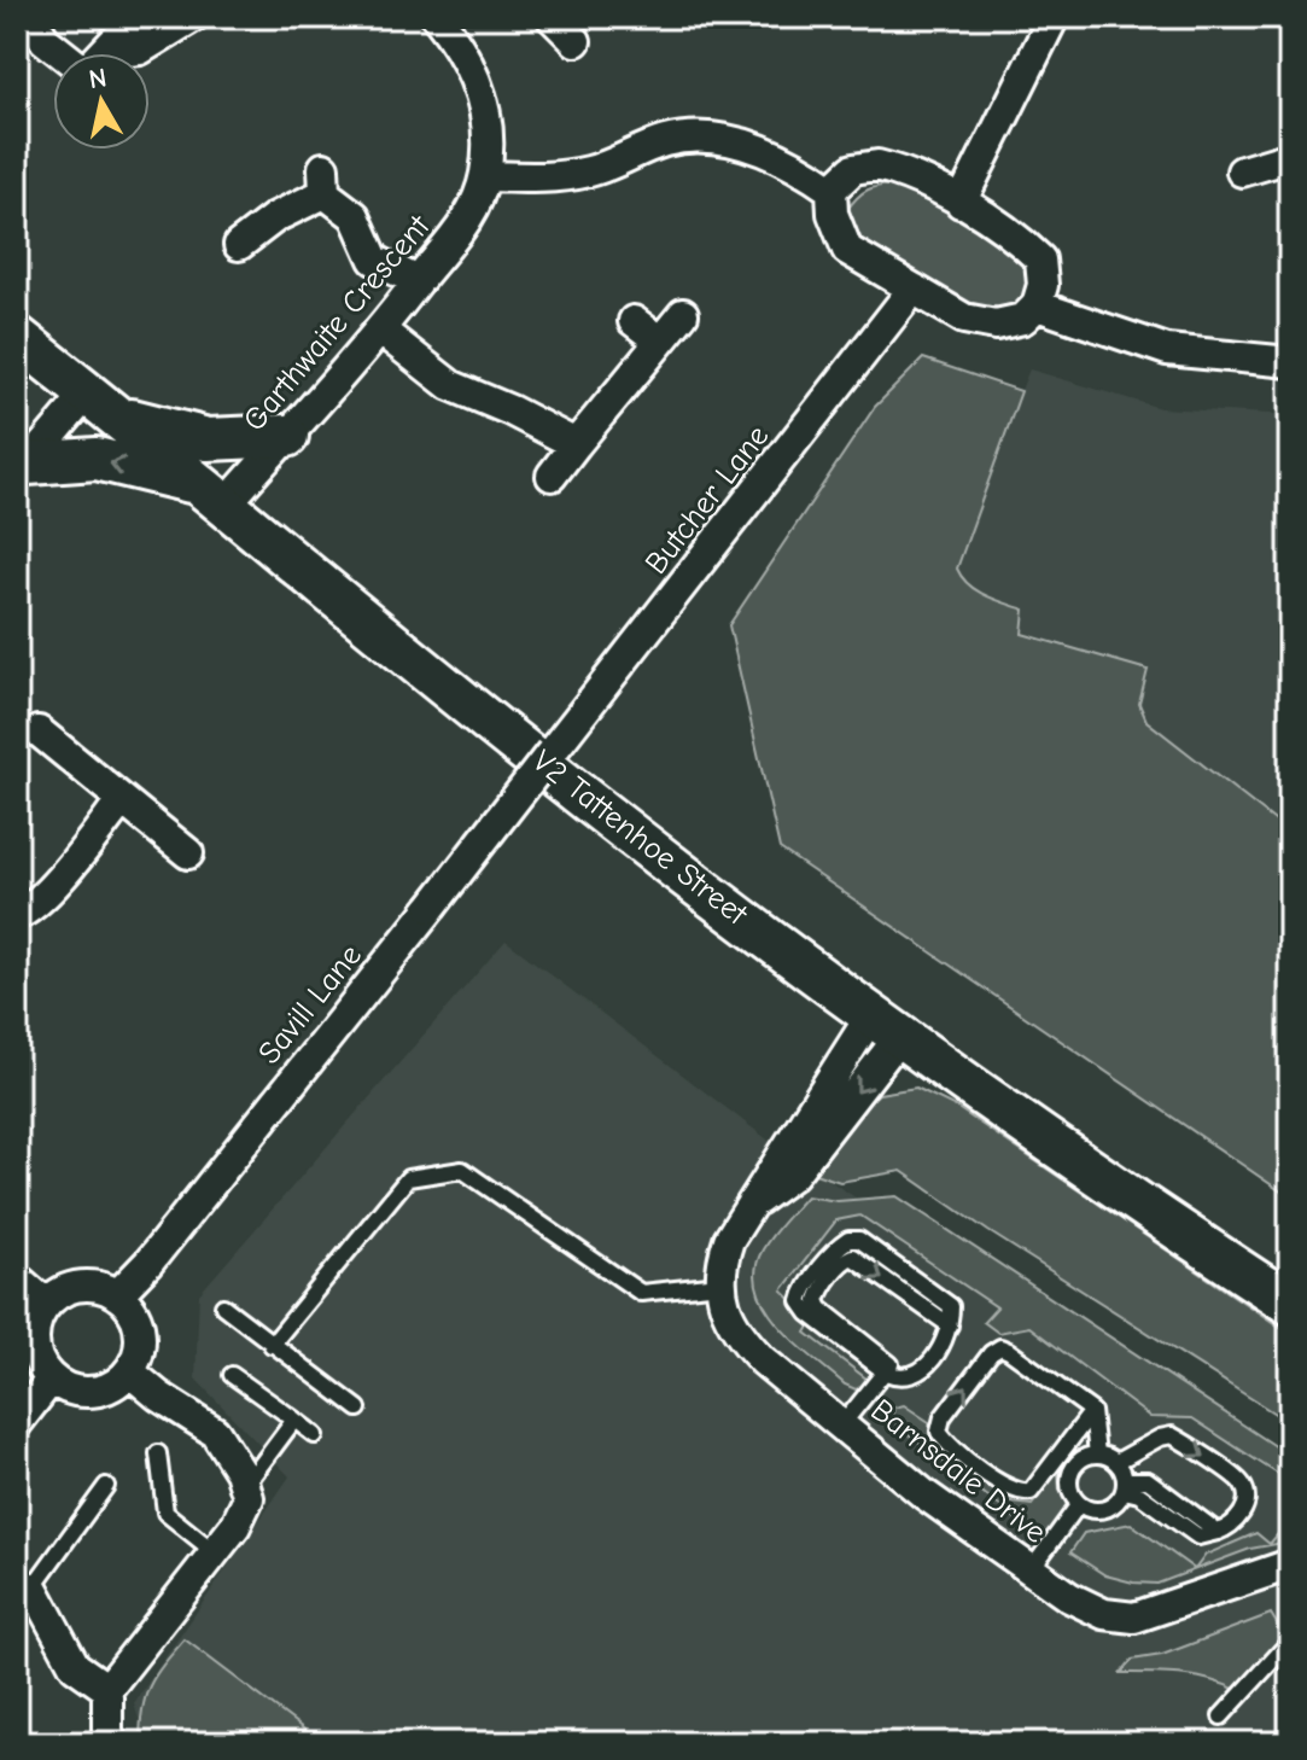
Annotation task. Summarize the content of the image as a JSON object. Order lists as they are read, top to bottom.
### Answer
{
  "streets": {
    "street": [
      "Garthwaite Crescent",
      "Butcher Lane",
      "V2 Tattenhoe Street",
      "Savill Lane",
      "Barnsdale Drive"
    ]
  },
  "crossings": [
    ["Garthwaite Crescent", "V2 Tattenhoe Street"],
    ["Butcher Lane", "Savill Lane"]
  ],
  "north": "top"
}
